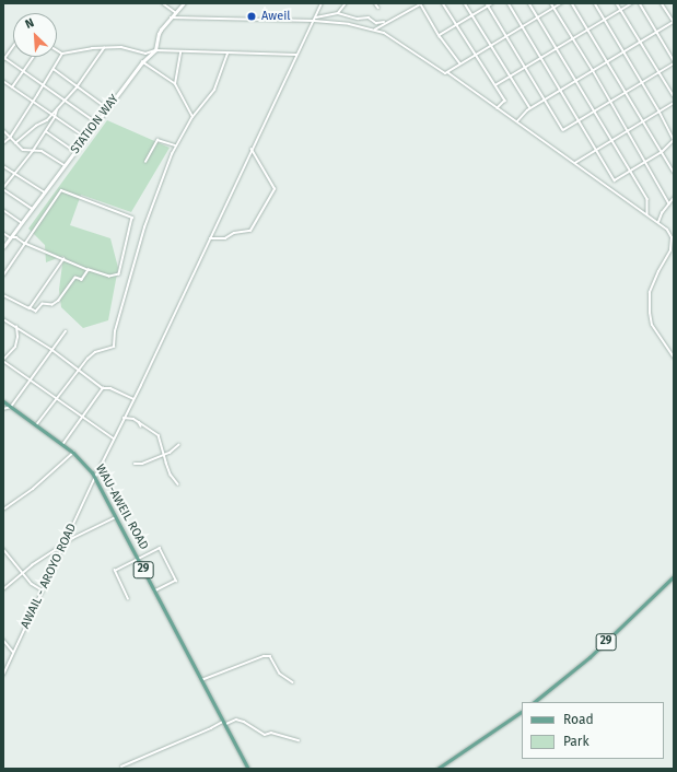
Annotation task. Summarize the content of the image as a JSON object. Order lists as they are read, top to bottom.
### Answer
{
  "streets": {
    "main road": ["STATION WAY", "WAU-AWEIL ROAD", "29"],
    "street": ["AWAIL - AROYO ROAD"]
  },
  "crossings": [
    ["WAU-AWEIL ROAD", "AWAIL - AROYO ROAD"]
  ],
  "places": ["Aweil"],
  "legend": ["Road", "Park"],
  "north": "top left"
}
